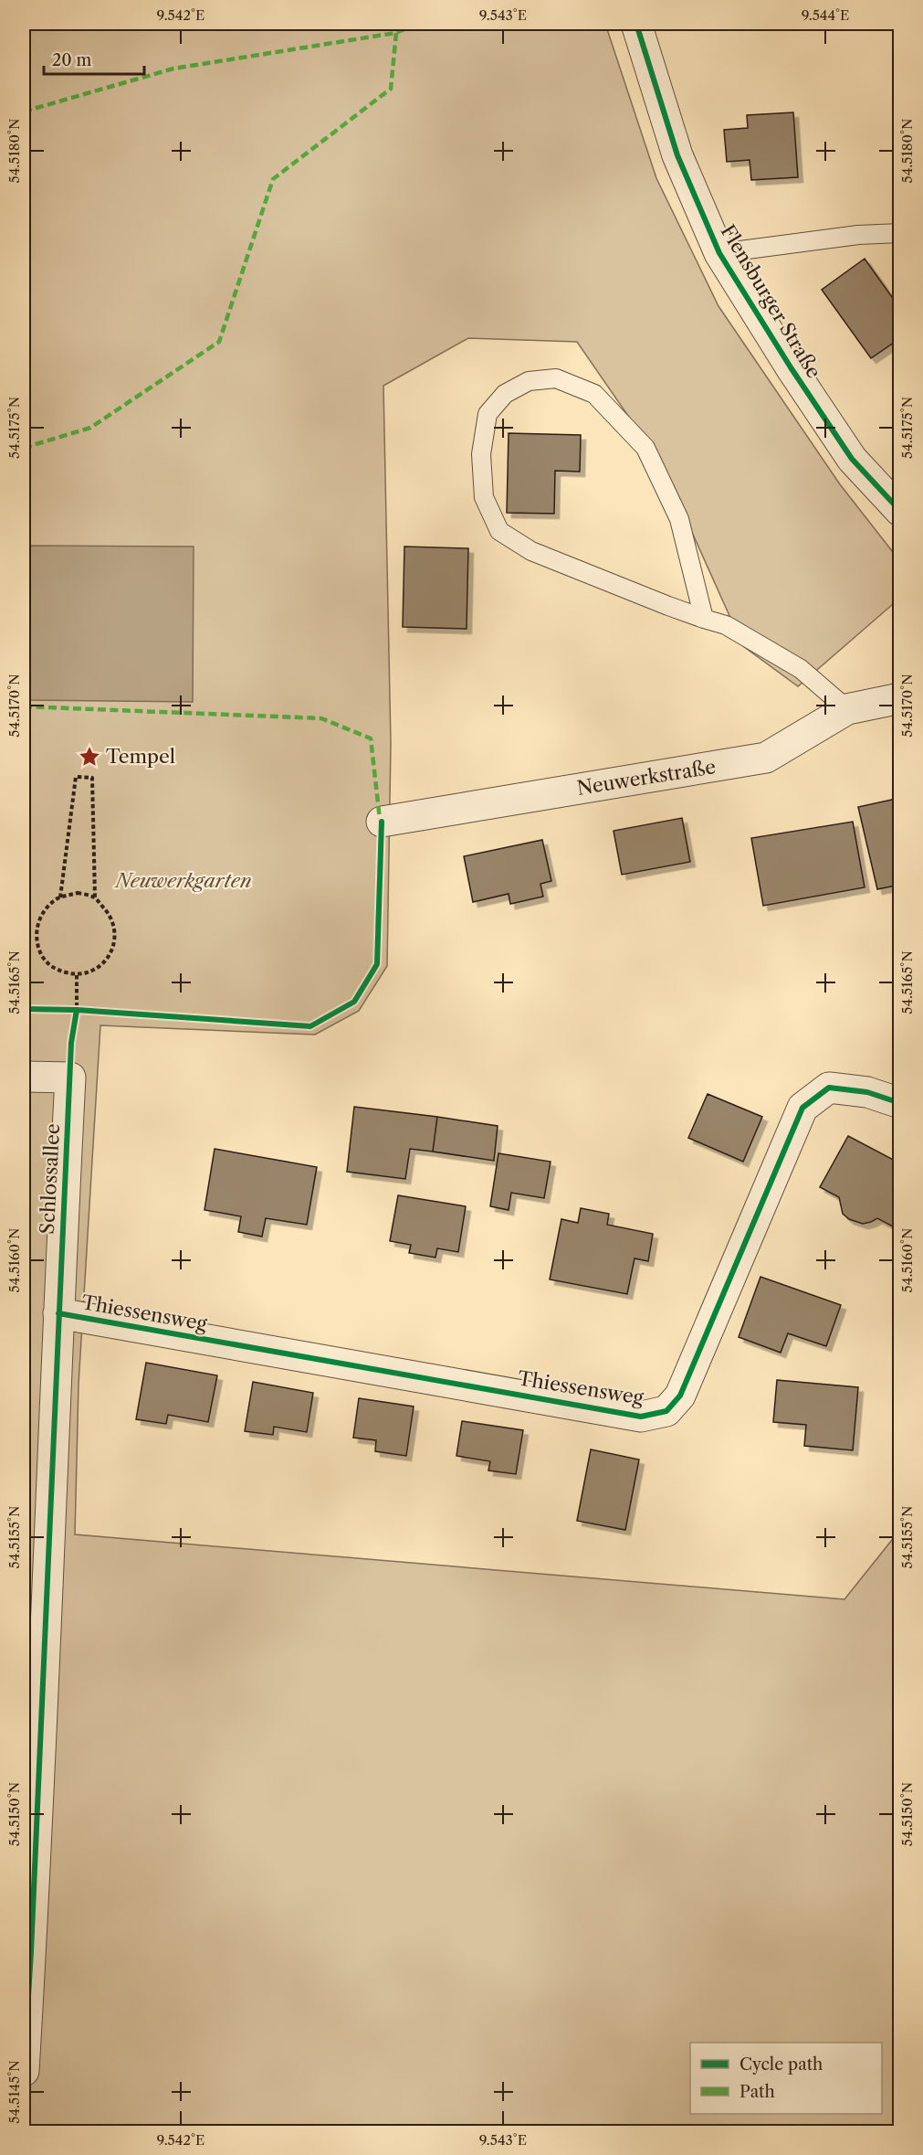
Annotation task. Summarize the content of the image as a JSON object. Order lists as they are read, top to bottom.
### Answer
{
  "streets": {
    "street": [
      "Flensburger Straße",
      "Neuwerkstraße",
      "Schlossallee",
      "Thiessensweg"
    ]
  },
  "crossings": [
    ["Schlossallee", "Thiessensweg"]
  ],
  "parks": ["Neuwerkgarten"],
  "places": {
    "place": ["Tempel"]
  },
  "legend": ["Cycle path", "Path"],
  "scale_bar": "20 m",
  "coordinates": [
    "9.542°E",
    "9.543°E",
    "9.544°E",
    "54.5180°N",
    "54.5175°N",
    "54.5170°N",
    "54.5165°N",
    "54.5160°N",
    "54.5155°N",
    "54.5150°N",
    "54.5145°N"
  ]
}
